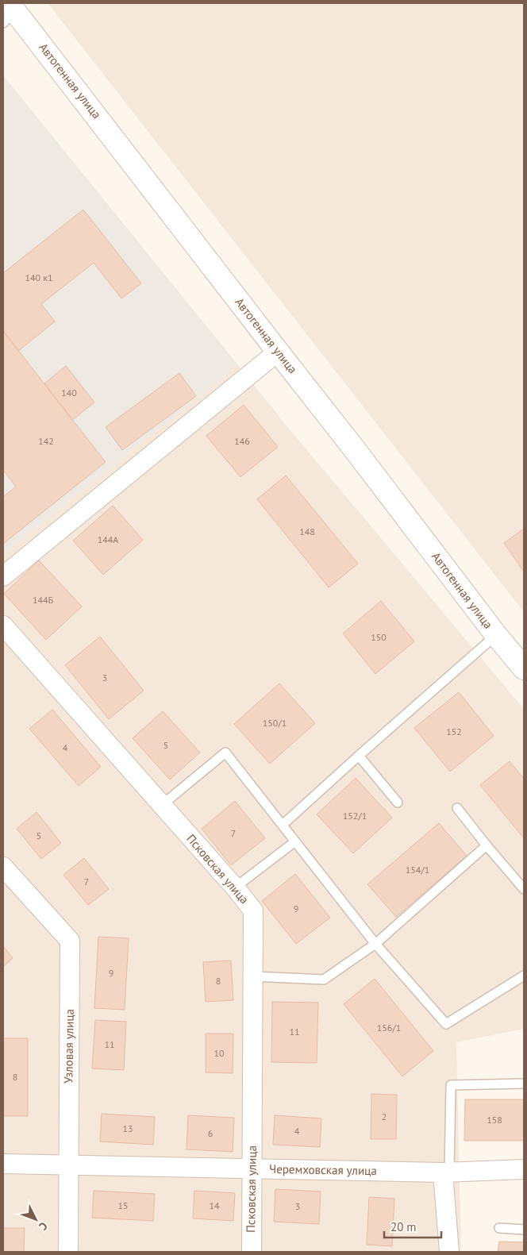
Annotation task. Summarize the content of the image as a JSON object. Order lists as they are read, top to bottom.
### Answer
{
  "streets": {
    "street": [
      "Автогенная улица",
      "Псковская улица",
      "Узловая улица",
      "Черемховская улица"
    ]
  },
  "crossings": [
    ["Псковская улица", "Черемховская улица"],
    ["Узловая улица", "Черемховская улица"]
  ],
  "house_numbers": [
    "140 к1",
    "140",
    "142",
    "146",
    "148",
    "144А",
    "144Б",
    "150",
    "3",
    "150/1",
    "152",
    "5",
    "4",
    "152/1",
    "7",
    "5",
    "154/1",
    "7",
    "9",
    "9",
    "8",
    "156/1",
    "11",
    "11",
    "10",
    "8",
    "2",
    "158",
    "13",
    "4",
    "6",
    "15",
    "14",
    "3"
  ],
  "scale_bar": "20 m",
  "north": "bottom right"
}
